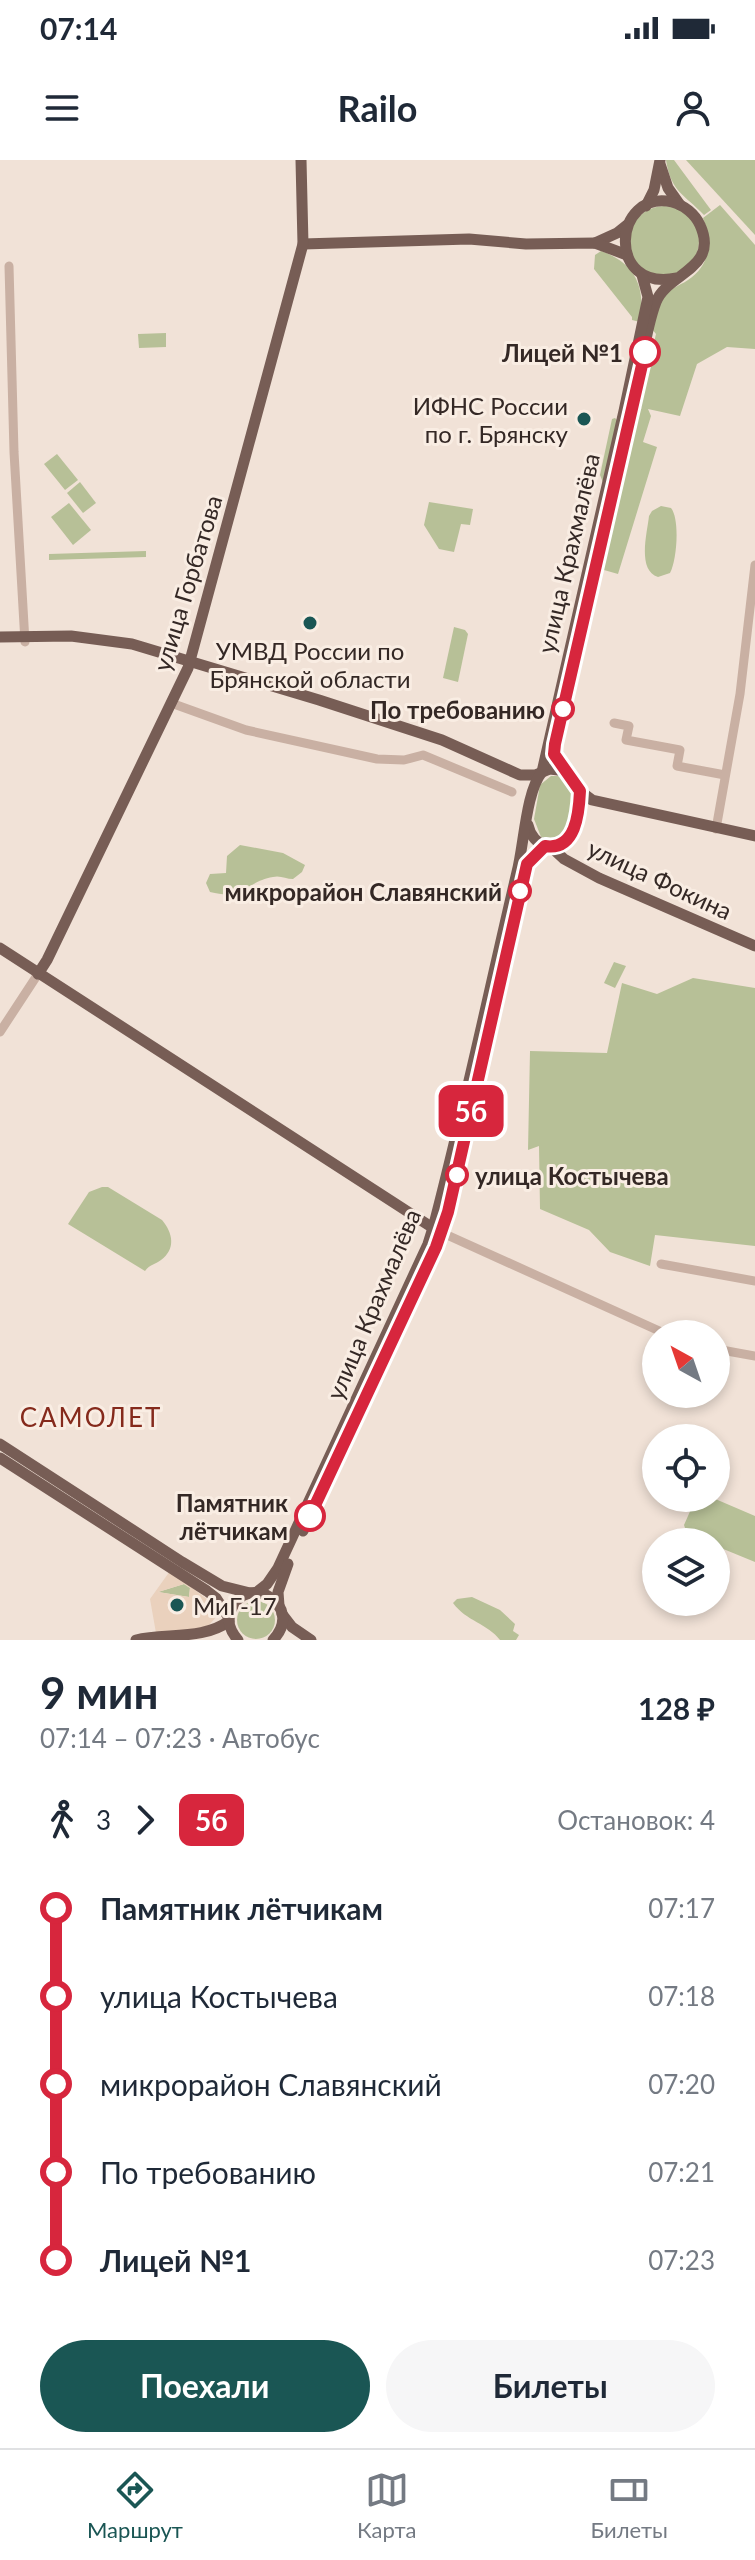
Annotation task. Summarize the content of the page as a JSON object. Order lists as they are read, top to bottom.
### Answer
{
  "streets": {
    "main road": ["улица Крахмалёва", "улица Горбатова", "улица Фокина"]
  },
  "crossings": [
    ["улица Крахмалёва", "улица Фокина"]
  ],
  "districts": ["САМОЛЕТ"],
  "places": [
    "Лицей №1",
    "ИФНС России по г. Брянску",
    "УМВД России по Брянской области",
    "По требованию",
    "микрорайон Славянский",
    "улица Костычева",
    "Памятник лётчикам",
    "МиГ-17"
  ],
  "lines": ["bus line 5б"],
  "north": "top left",
  "page": {
    "status": "07:14",
    "header": "Railo",
    "on_map": "5б",
    "heading": ["9 мин", "07:14 – 07:23 · Автобус", "128 ₽"],
    "legs": ["3", "5б", "Остановок: 4"],
    "list": [
      {
        "name": "Памятник лётчикам",
        "value": "07:17"
      },
      {
        "name": "улица Костычева",
        "value": "07:18"
      },
      {
        "name": "микрорайон Славянский",
        "value": "07:20"
      },
      {
        "name": "По требованию",
        "value": "07:21"
      },
      {
        "name": "Лицей №1",
        "value": "07:23"
      }
    ],
    "buttons": ["Поехали", "Билеты"],
    "tabs": ["Маршрут", "Карта", "Билеты"]
  }
}
